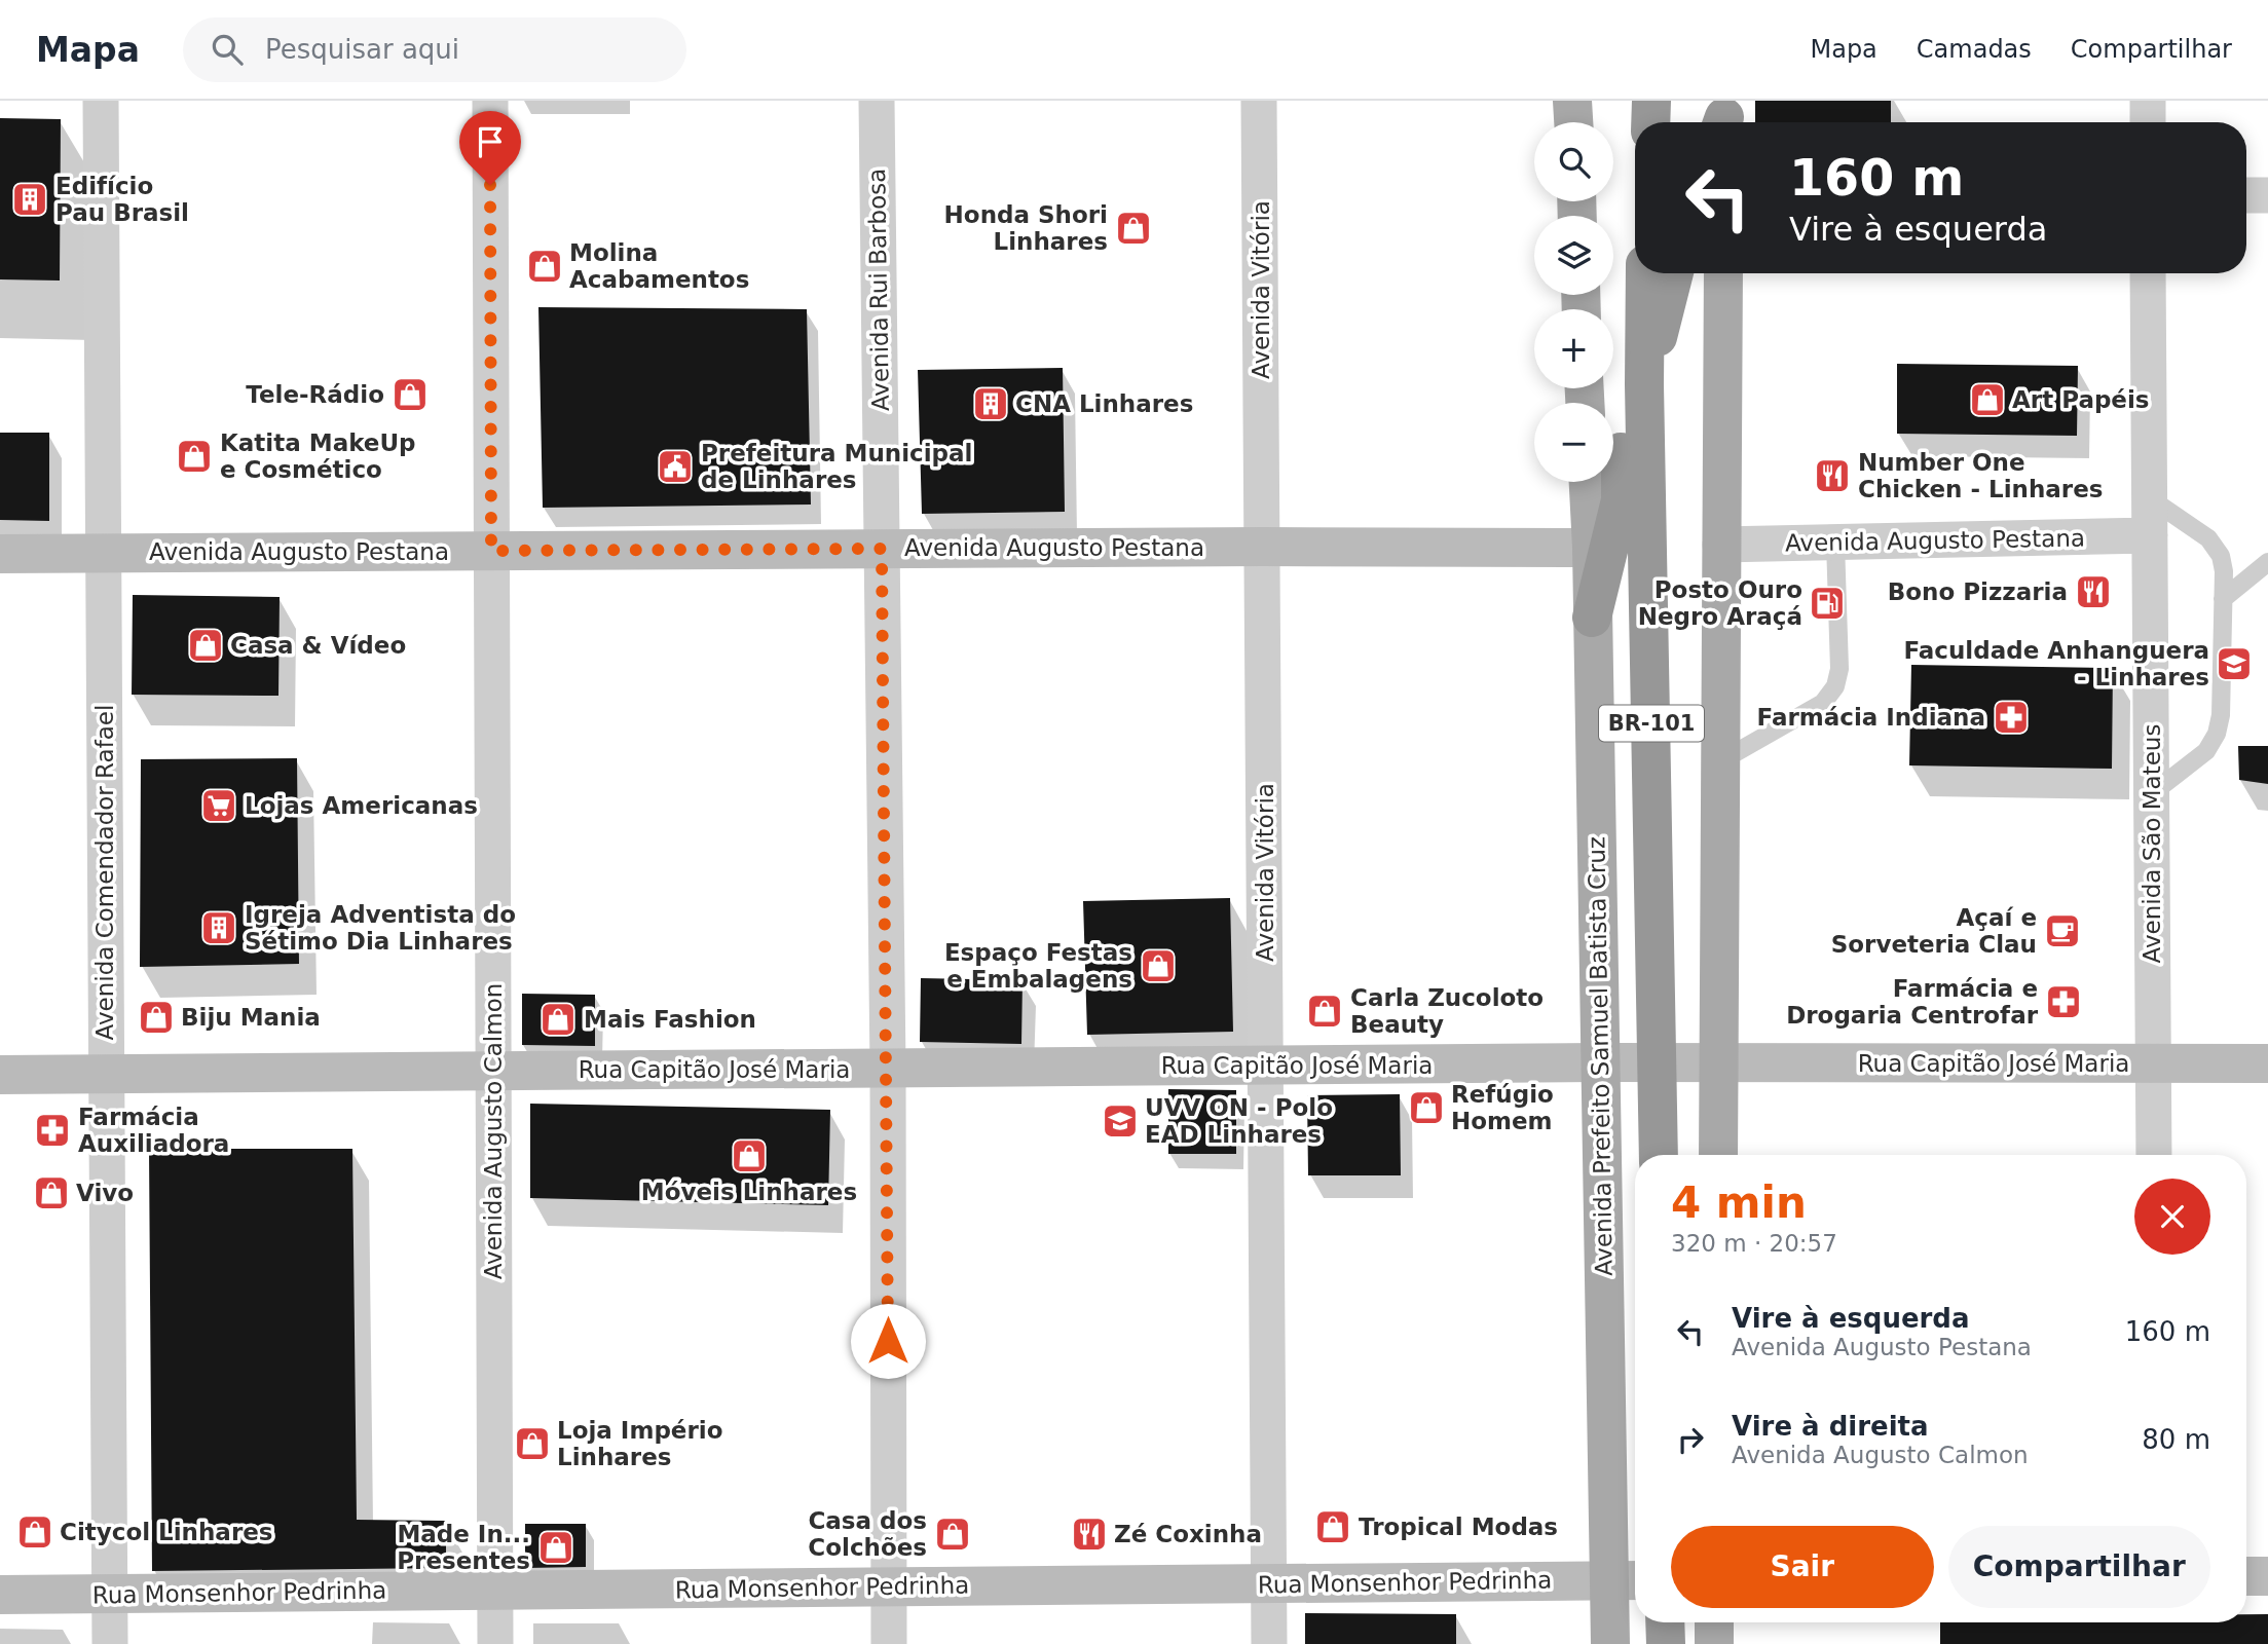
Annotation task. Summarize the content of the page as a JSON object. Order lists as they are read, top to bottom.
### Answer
{
  "streets": {
    "highway": ["BR-101"],
    "main road": [
      "Avenida Augusto Pestana",
      "Avenida Prefeito Samuel Batista Cruz",
      "Rua Capitão José Maria",
      "Rua Monsenhor Pedrinha"
    ],
    "street": [
      "Avenida Rui Barbosa",
      "Avenida Vitória",
      "Avenida São Mateus",
      "Avenida Comendador Rafael",
      "Avenida Augusto Calmon"
    ]
  },
  "crossings": [
    ["Avenida Rui Barbosa", "Avenida Augusto Pestana"],
    ["Avenida Rui Barbosa", "Rua Capitão José Maria"],
    ["Avenida Rui Barbosa", "Rua Monsenhor Pedrinha"],
    ["Avenida Vitória", "Avenida Augusto Pestana"],
    ["Avenida Vitória", "Rua Capitão José Maria"],
    ["Avenida Vitória", "Rua Monsenhor Pedrinha"],
    ["Avenida Augusto Pestana", "Avenida São Mateus"],
    ["Avenida Augusto Pestana", "Avenida Comendador Rafael"],
    ["Avenida Augusto Pestana", "Avenida Prefeito Samuel Batista Cruz"],
    ["Avenida Augusto Pestana", "Avenida Augusto Calmon"],
    ["BR-101", "Rua Capitão José Maria"],
    ["Avenida São Mateus", "Rua Capitão José Maria"],
    ["Avenida Comendador Rafael", "Rua Capitão José Maria"],
    ["Avenida Comendador Rafael", "Rua Monsenhor Pedrinha"],
    ["Avenida Prefeito Samuel Batista Cruz", "Rua Capitão José Maria"],
    ["Avenida Prefeito Samuel Batista Cruz", "Rua Monsenhor Pedrinha"],
    ["Rua Capitão José Maria", "Avenida Augusto Calmon"],
    ["Avenida Augusto Calmon", "Rua Monsenhor Pedrinha"]
  ],
  "places": {
    "building": ["Edifício Pau Brasil", "CNA Linhares", "Igreja Adventista do Sétimo Dia Linhares"],
    "shop": [
      "Honda Shori Linhares",
      "Molina Acabamentos",
      "Tele-Rádio",
      "Art Papéis",
      "Katita MakeUp e Cosmético",
      "Casa & Vídeo",
      "Espaço Festas e Embalagens",
      "Carla Zucoloto Beauty",
      "Biju Mania",
      "Mais Fashion",
      "Refúgio Homem",
      "Móveis Linhares",
      "Vivo",
      "Loja Império Linhares",
      "Tropical Modas",
      "Citycol Linhares",
      "Casa dos Colchões",
      "Made In... Presentes"
    ],
    "public building": ["Prefeitura Municipal de Linhares"],
    "restaurant": ["Number One Chicken - Linhares", "Bono Pizzaria", "Zé Coxinha"],
    "fuel station": ["Posto Ouro Negro Araçá"],
    "school or university": ["Faculdade Anhanguera - Linhares", "UVV ON - Polo EAD Linhares"],
    "pharmacy": ["Farmácia Indiana", "Farmácia e Drogaria Centrofar", "Farmácia Auxiliadora"],
    "supermarket": ["Lojas Americanas"],
    "cafe": ["Açaí e Sorveteria Clau"]
  },
  "page": {
    "header": "Mapa",
    "search": "Pesquisar aqui",
    "nav": ["Mapa", "Camadas", "Compartilhar"],
    "map_buttons": ["+", "−"],
    "turn": ["160 m", "Vire à esquerda"],
    "heading": ["4 min", "320 m · 20:57"],
    "list": [
      {
        "name": "Vire à esquerda",
        "note": "Avenida Augusto Pestana",
        "value": "160 m"
      },
      {
        "name": "Vire à direita",
        "note": "Avenida Augusto Calmon",
        "value": "80 m"
      }
    ],
    "buttons": ["Sair", "Compartilhar"]
  }
}
